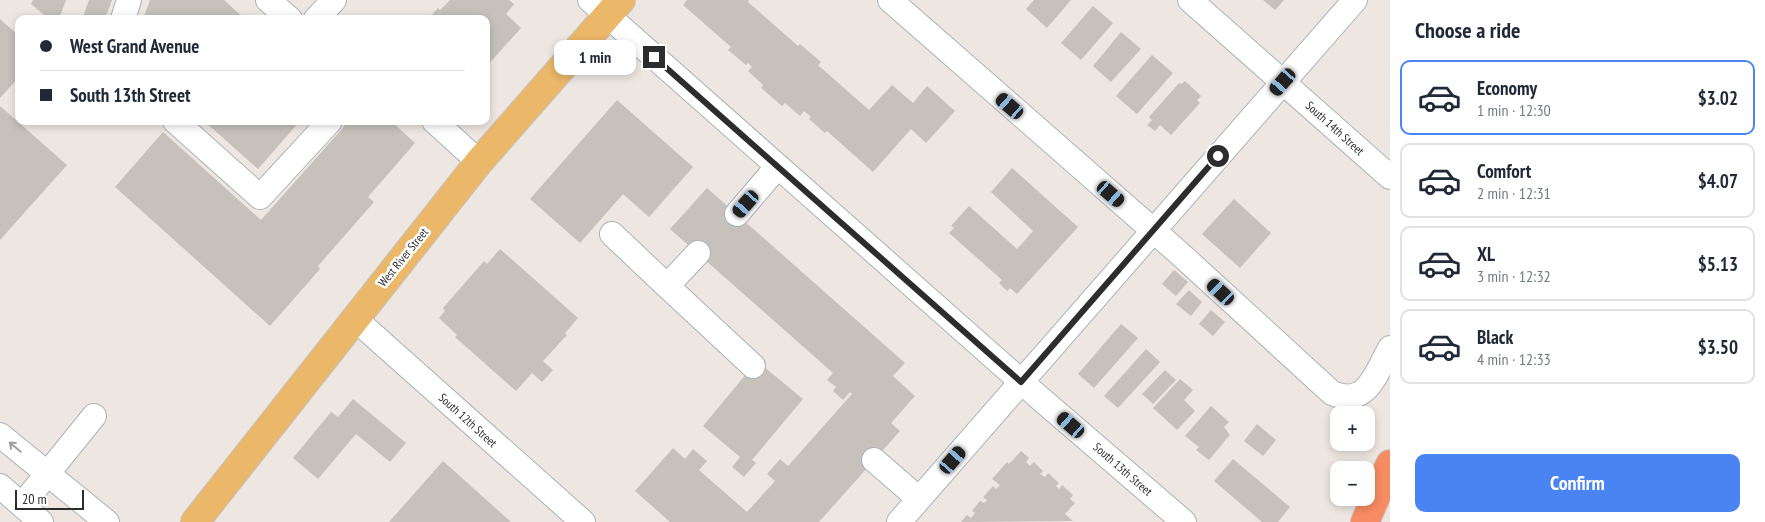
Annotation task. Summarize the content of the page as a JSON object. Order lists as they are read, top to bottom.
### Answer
{
  "streets": {
    "main road": ["West River Street"],
    "street": ["South 14th Street", "South 12th Street", "South 13th Street"]
  },
  "crossings": [
    ["West River Street", "South 12th Street"],
    ["West River Street", "South 13th Street"]
  ],
  "scale_bar": "20 m",
  "page": {
    "heading": "Choose a ride",
    "banner": ["West Grand Avenue", "South 13th Street"],
    "bubble": "1 min",
    "list": [
      {
        "name": "Economy",
        "note": "1 min · 12:30",
        "value": "$3.02"
      },
      {
        "name": "Comfort",
        "note": "2 min · 12:31",
        "value": "$4.07"
      },
      {
        "name": "XL",
        "note": "3 min · 12:32",
        "value": "$5.13"
      },
      {
        "name": "Black",
        "note": "4 min · 12:33",
        "value": "$3.50"
      }
    ],
    "map_buttons": ["+", "−"],
    "buttons": "Confirm",
    "scale": "20 m"
  }
}
